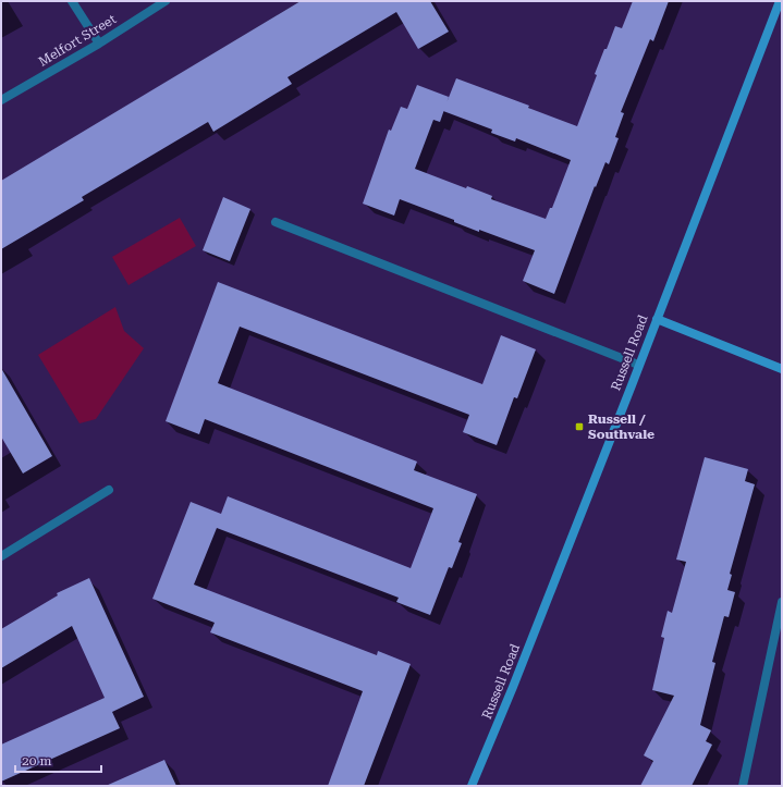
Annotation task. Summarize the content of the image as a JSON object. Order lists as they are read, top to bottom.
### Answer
{
  "streets": {
    "main road": ["Russell Road"],
    "street": ["Melfort Street"]
  },
  "places": {
    "transit": ["Russell / Southvale"]
  },
  "scale_bar": "20 m"
}
